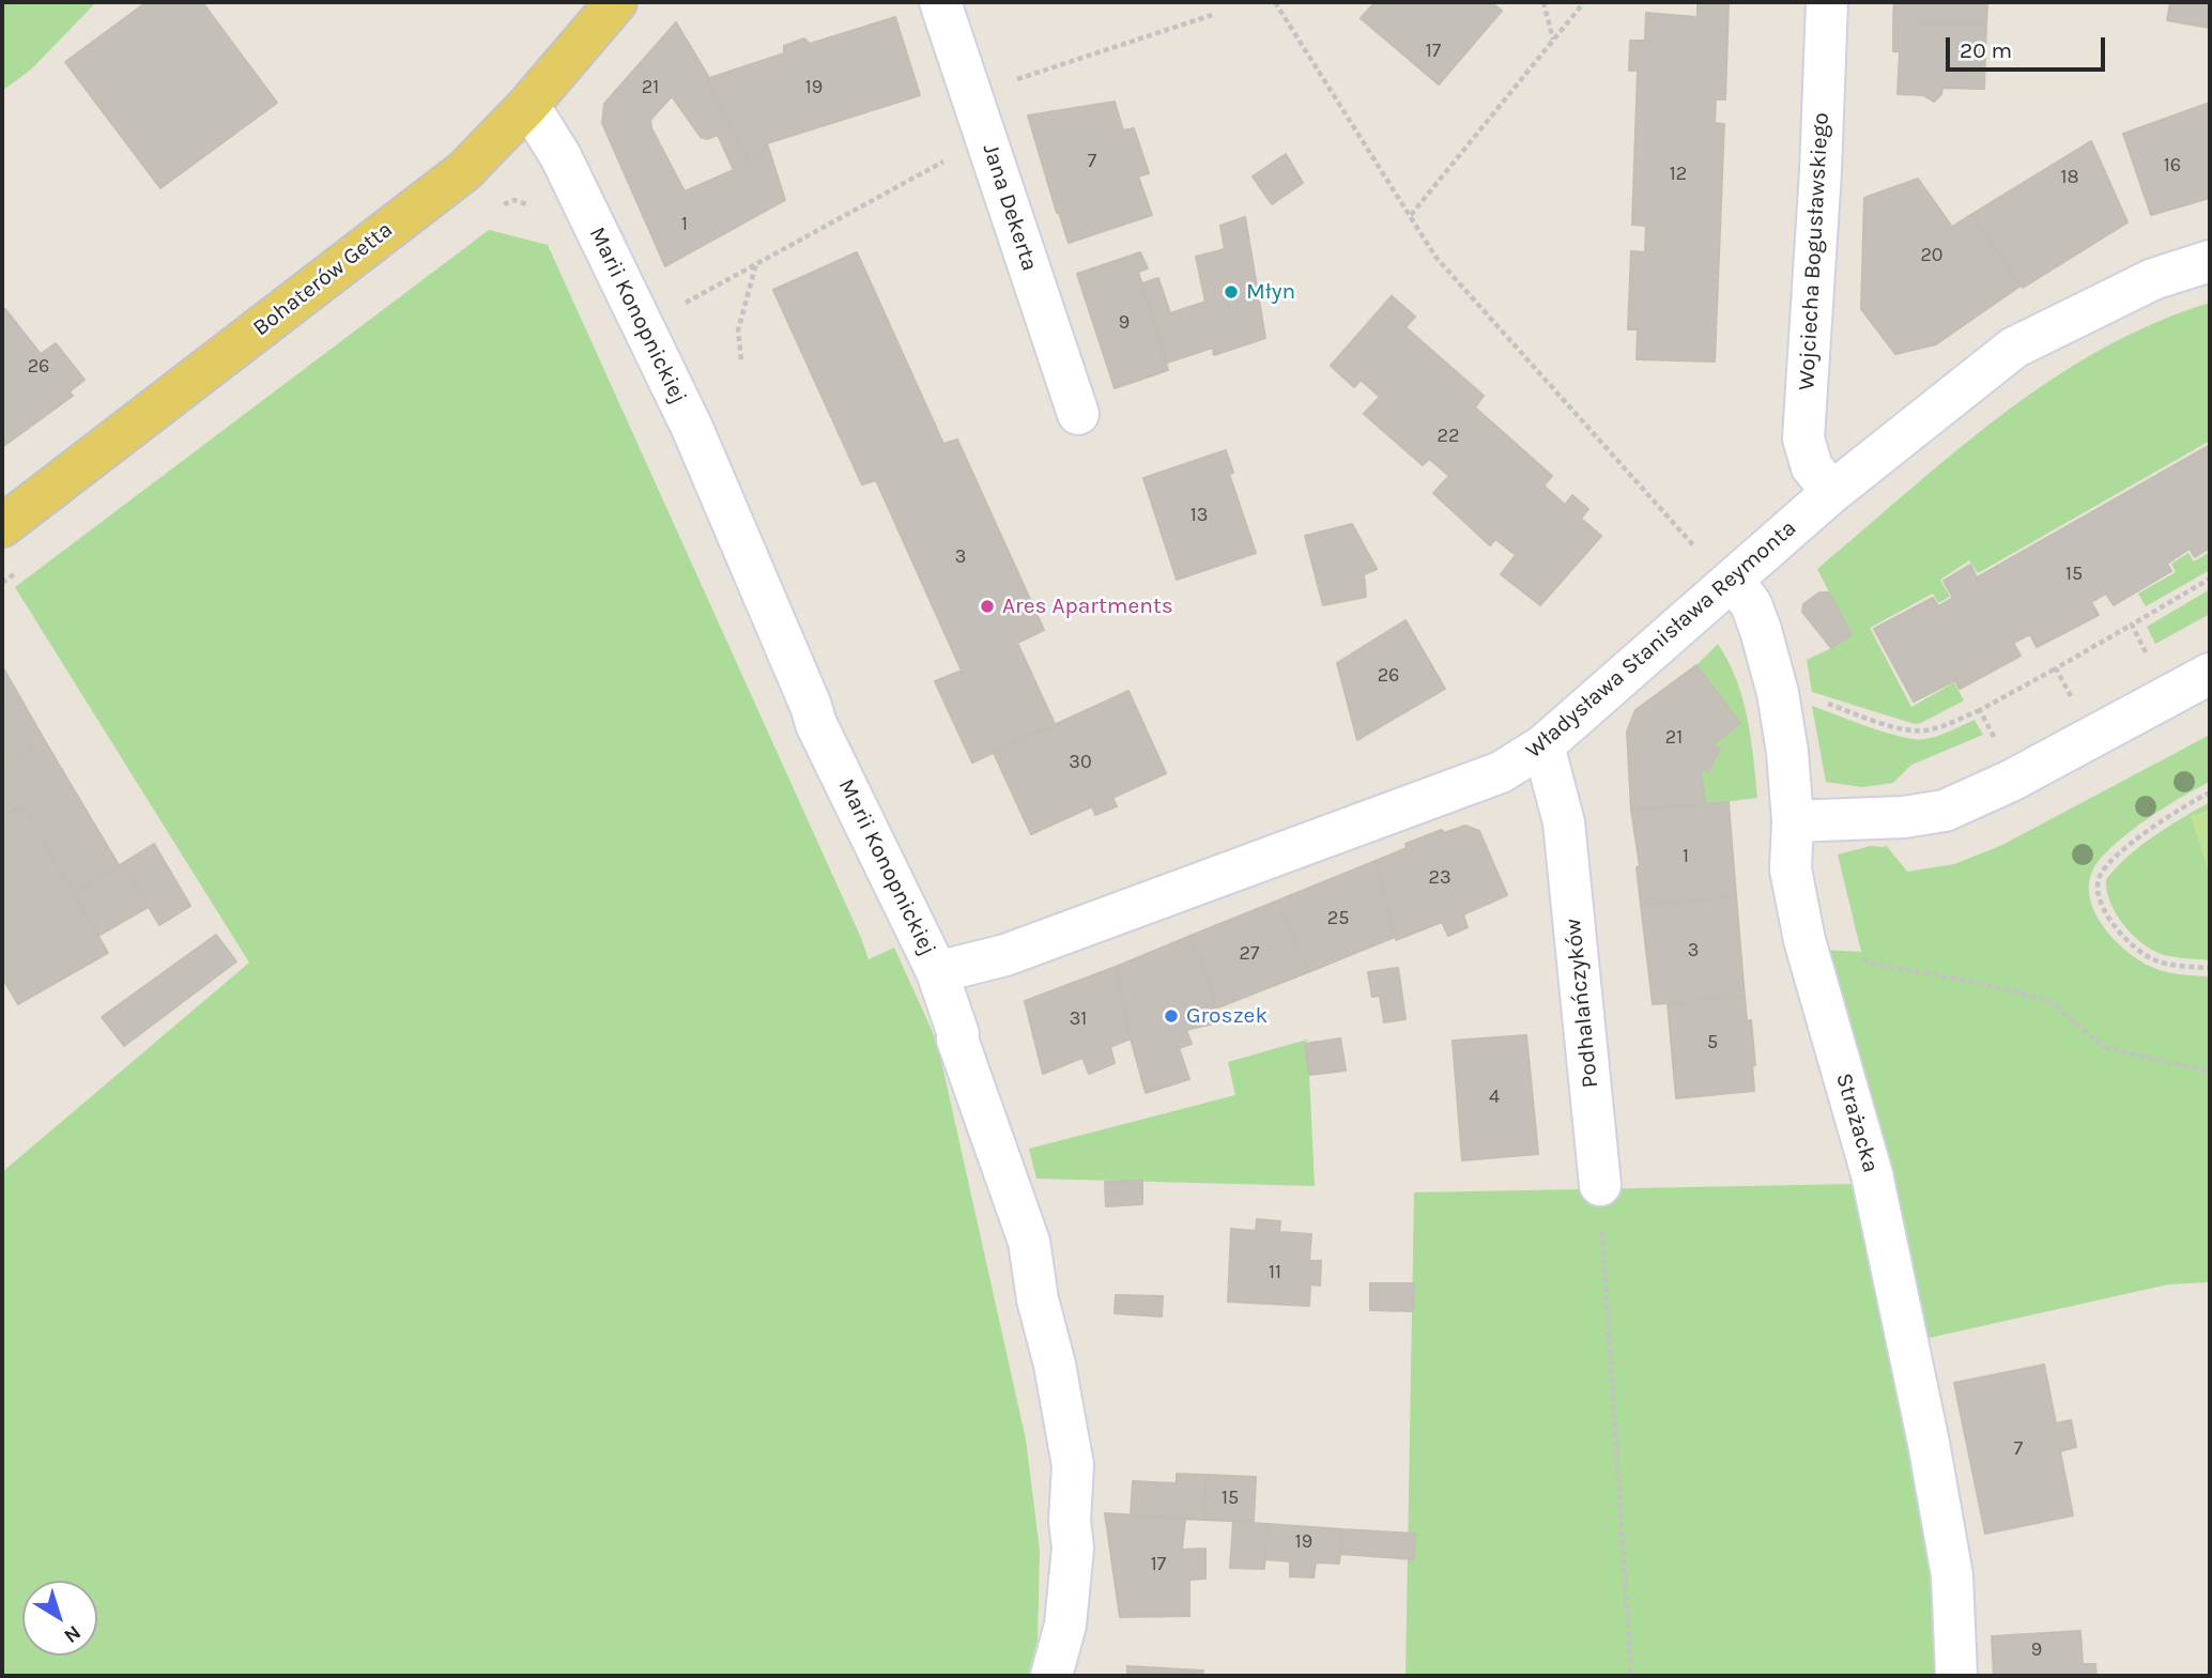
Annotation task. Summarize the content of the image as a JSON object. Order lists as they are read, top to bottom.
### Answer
{
  "streets": {
    "main road": ["Bohaterów Getta"],
    "street": [
      "Jana Dekerta",
      "Wojciecha Bogusławskiego",
      "Marii Konopnickiej",
      "Władysława Stanisława Reymonta",
      "Podhalańczyków",
      "Strażacka"
    ]
  },
  "crossings": [
    ["Wojciecha Bogusławskiego", "Władysława Stanisława Reymonta"],
    ["Bohaterów Getta", "Marii Konopnickiej"],
    ["Marii Konopnickiej", "Władysława Stanisława Reymonta"],
    ["Władysława Stanisława Reymonta", "Podhalańczyków"],
    ["Władysława Stanisława Reymonta", "Strażacka"]
  ],
  "places": ["Młyn", "Ares Apartments", "Groszek"],
  "house_numbers": [
    "17",
    "21",
    "19",
    "7",
    "16",
    "12",
    "18",
    "1",
    "20",
    "9",
    "26",
    "22",
    "13",
    "3",
    "15",
    "26",
    "21",
    "30",
    "1",
    "23",
    "25",
    "3",
    "27",
    "31",
    "5",
    "4",
    "11",
    "7",
    "15",
    "19",
    "17",
    "9"
  ],
  "scale_bar": "20 m",
  "north": "bottom right"
}
